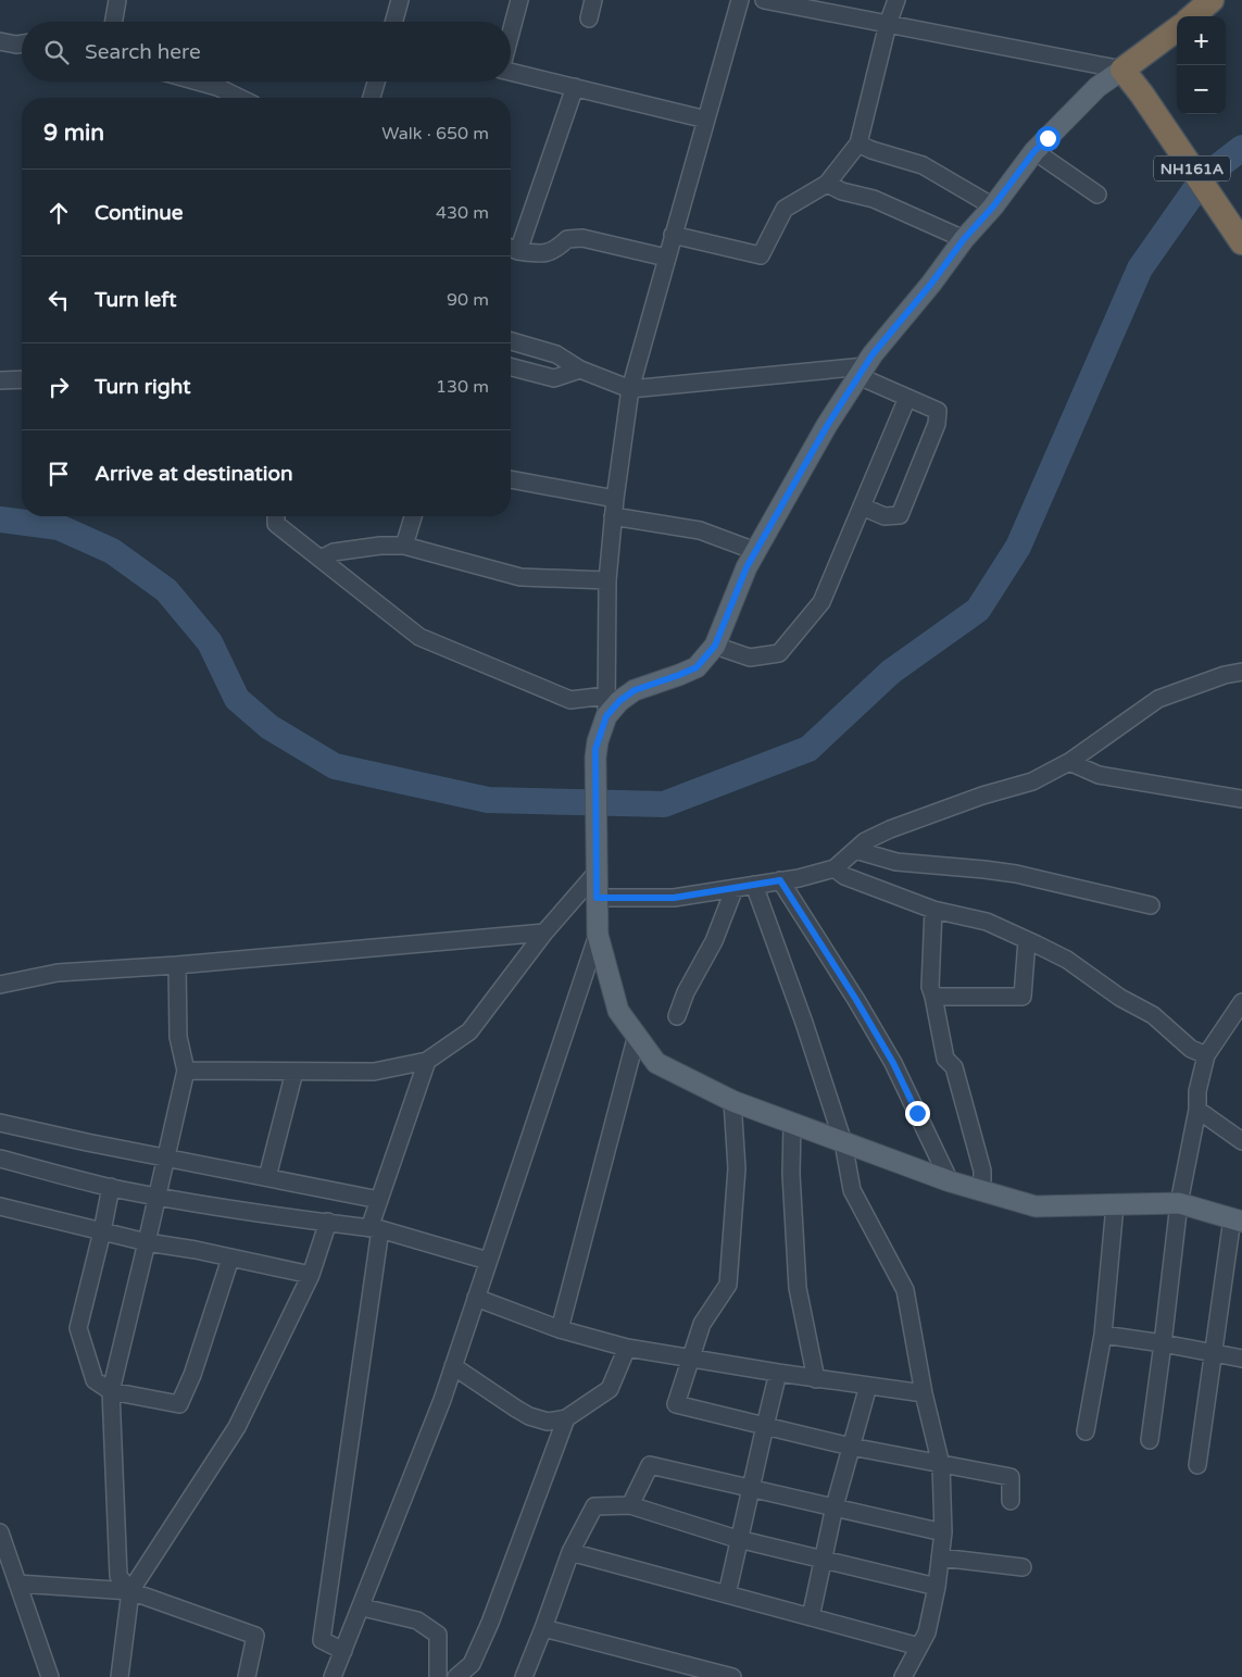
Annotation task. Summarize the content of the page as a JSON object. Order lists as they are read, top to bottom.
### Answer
{
  "streets": {
    "highway": ["NH161A"]
  },
  "page": {
    "map_buttons": ["+", "−"],
    "search": "Search here",
    "heading": ["9 min", "Walk · 650 m"],
    "list": [
      ["Continue", "430 m"],
      ["Turn left", "90 m"],
      ["Turn right", "130 m"],
      "Arrive at destination"
    ]
  }
}
